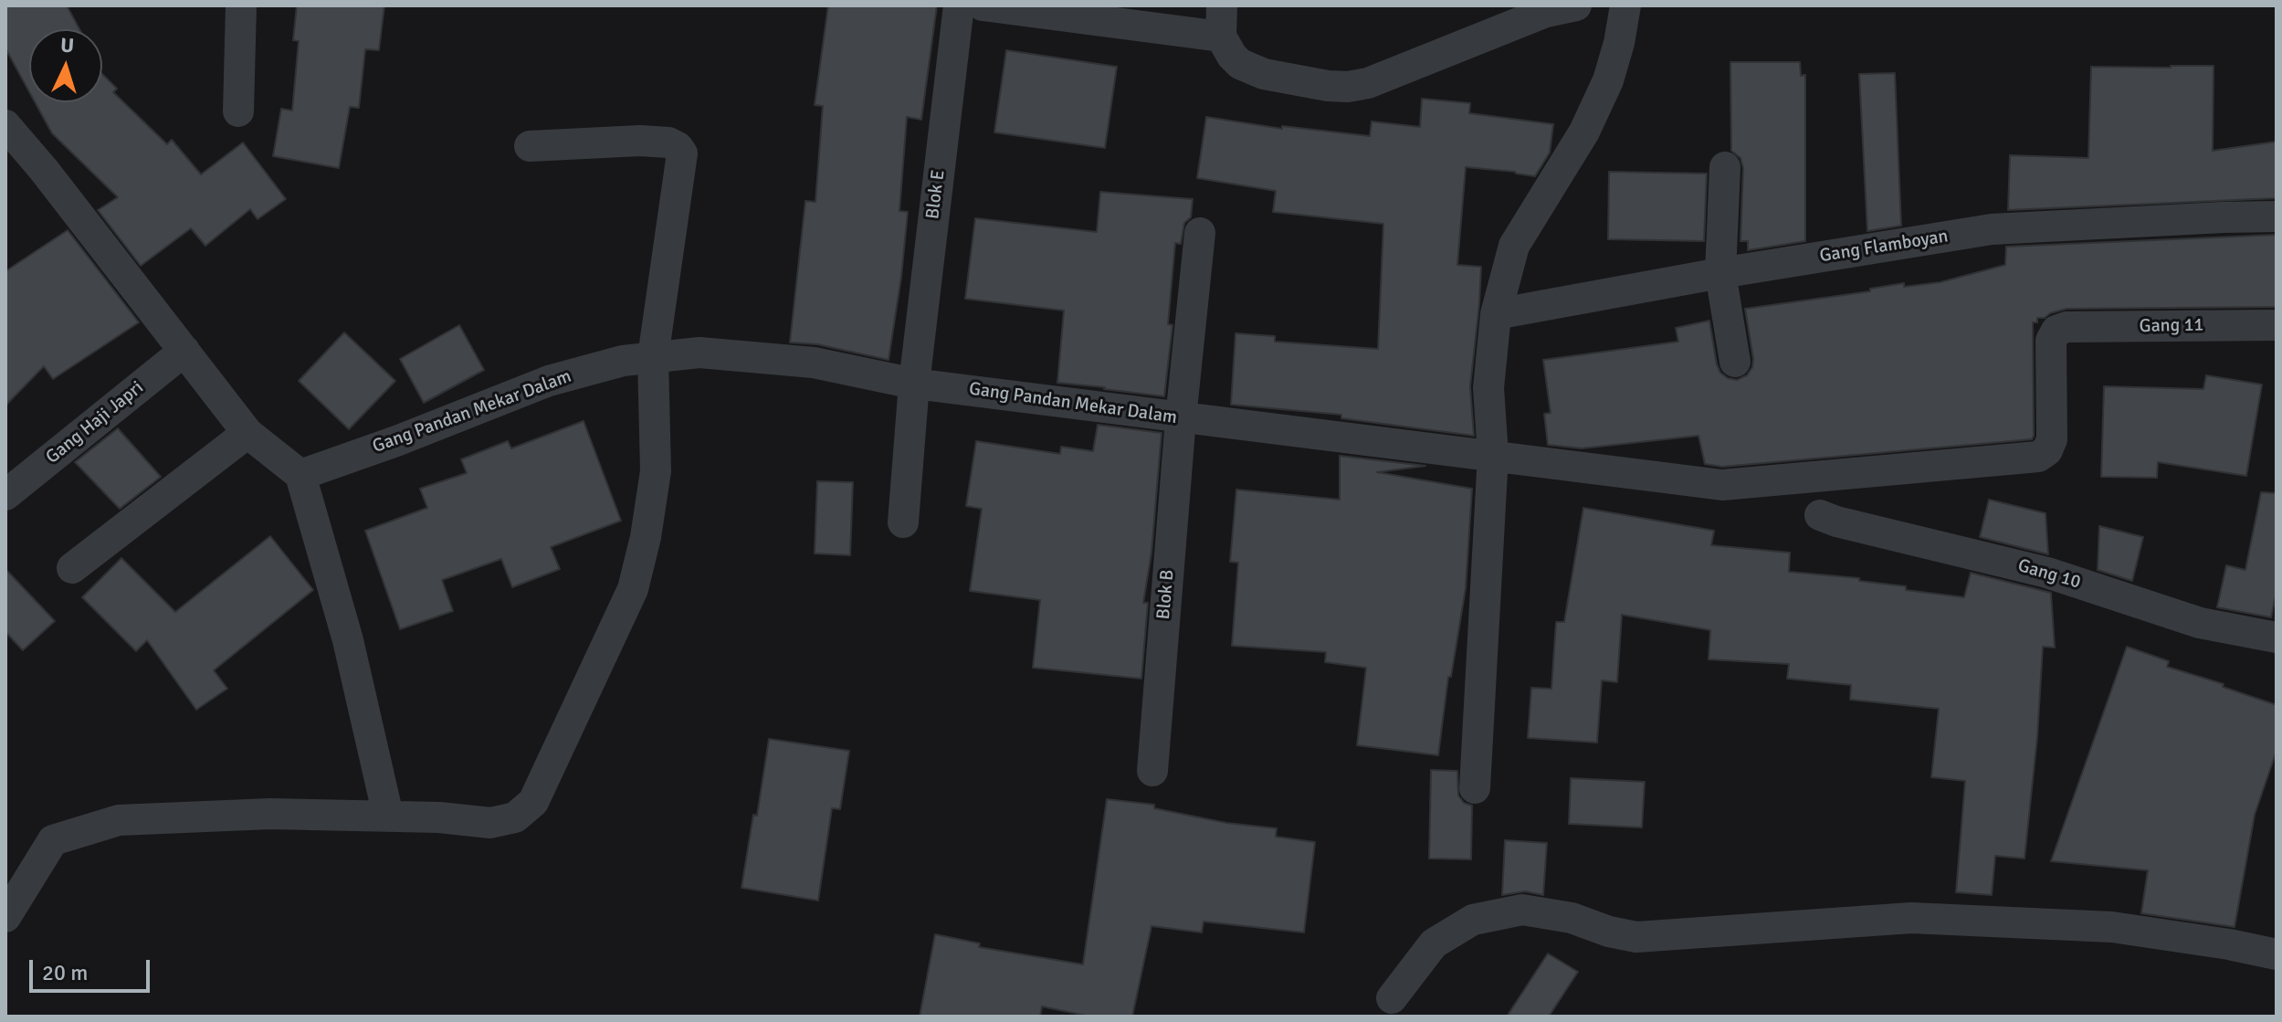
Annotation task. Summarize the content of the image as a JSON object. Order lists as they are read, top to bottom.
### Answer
{
  "streets": {
    "street": [
      "Blok E",
      "Gang Flamboyan",
      "Gang 11",
      "Gang Pandan Mekar Dalam",
      "Gang Haji Japri",
      "Gang 10",
      "Blok B"
    ]
  },
  "crossings": [
    ["Blok E", "Gang Pandan Mekar Dalam"],
    ["Gang 11", "Gang Pandan Mekar Dalam"],
    ["Gang Pandan Mekar Dalam", "Blok B"]
  ],
  "scale_bar": "20 m",
  "north": "top"
}
